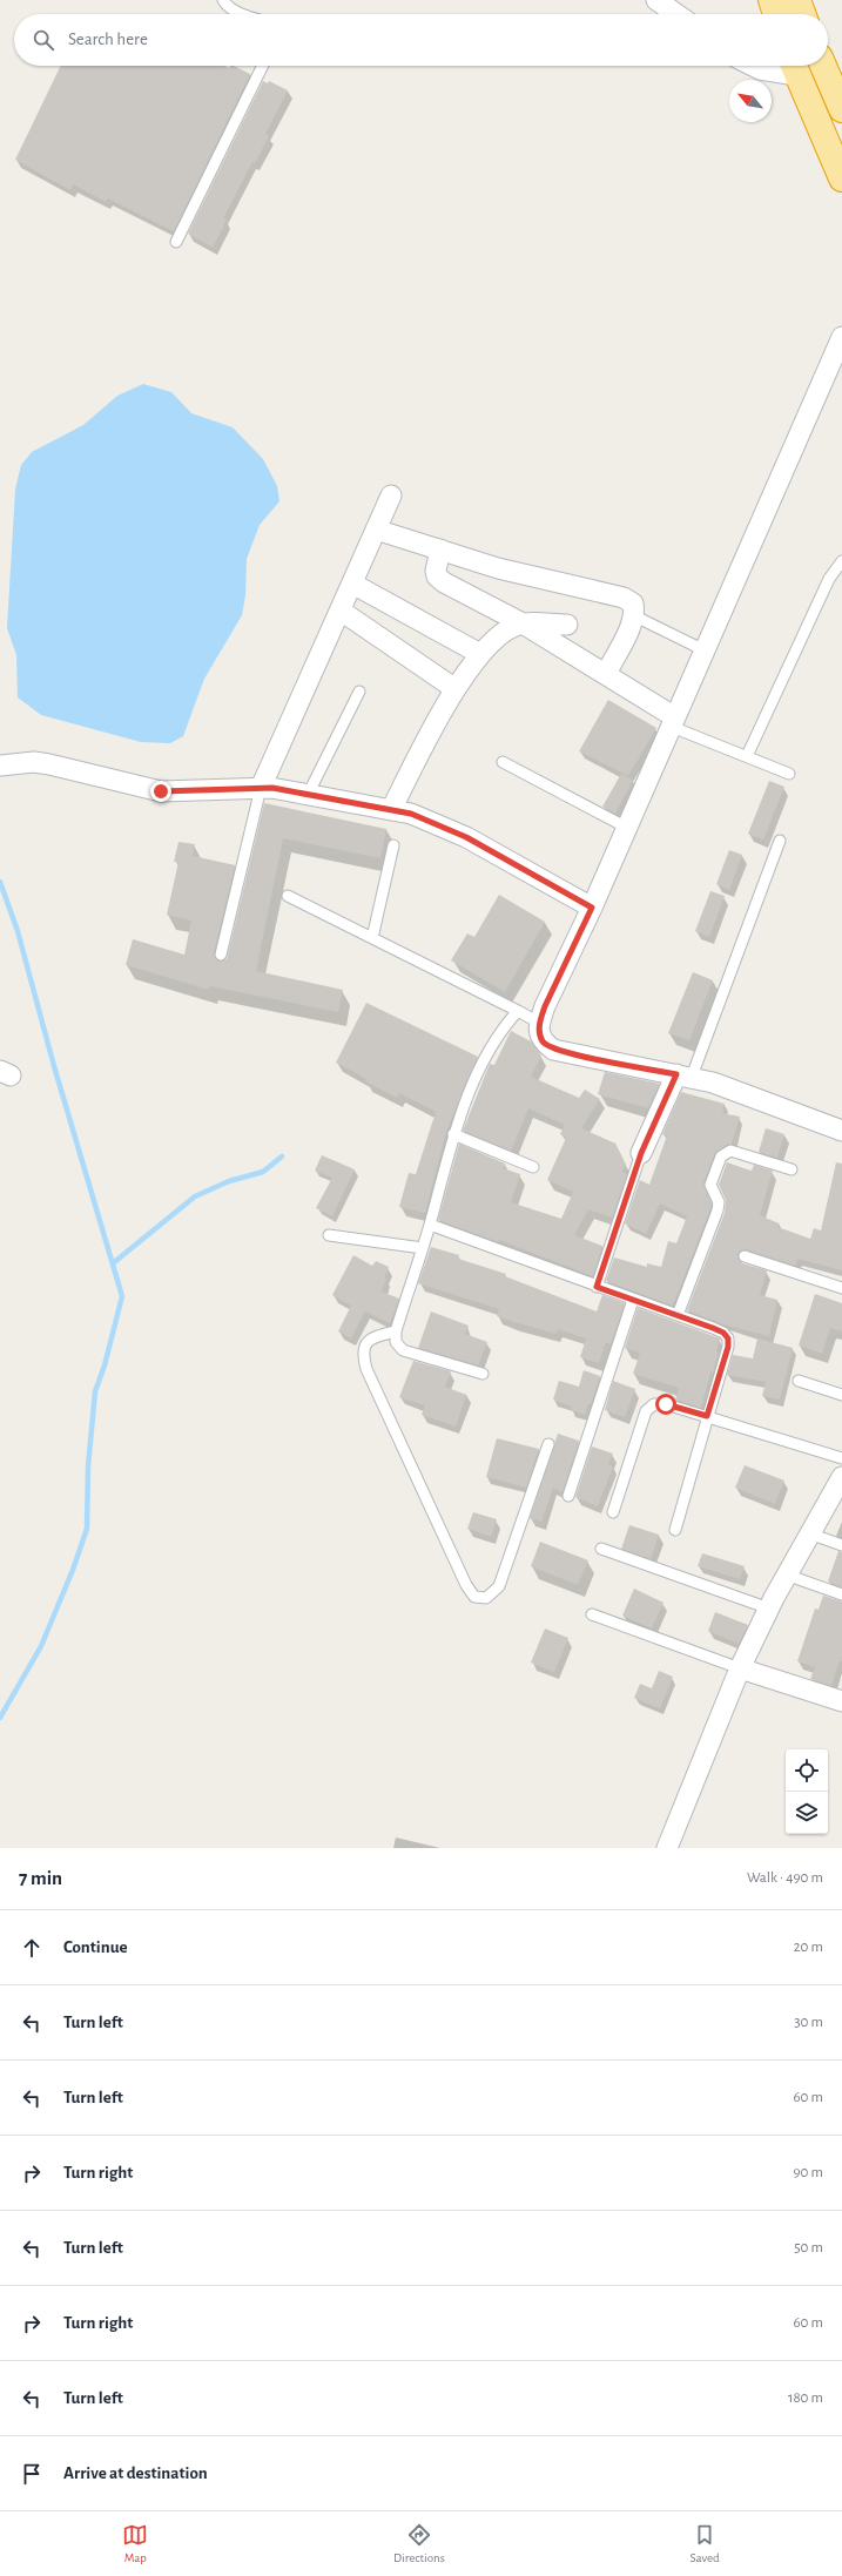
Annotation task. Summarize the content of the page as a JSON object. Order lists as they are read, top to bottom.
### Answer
{
  "north": "top left",
  "page": {
    "search": "Search here",
    "heading": ["7 min", "Walk · 490 m"],
    "list": [
      ["Continue", "20 m"],
      ["Turn left", "30 m"],
      ["Turn left", "60 m"],
      ["Turn right", "90 m"],
      ["Turn left", "50 m"],
      ["Turn right", "60 m"],
      ["Turn left", "180 m"],
      "Arrive at destination"
    ],
    "nav": ["Map", "Directions", "Saved"]
  }
}
